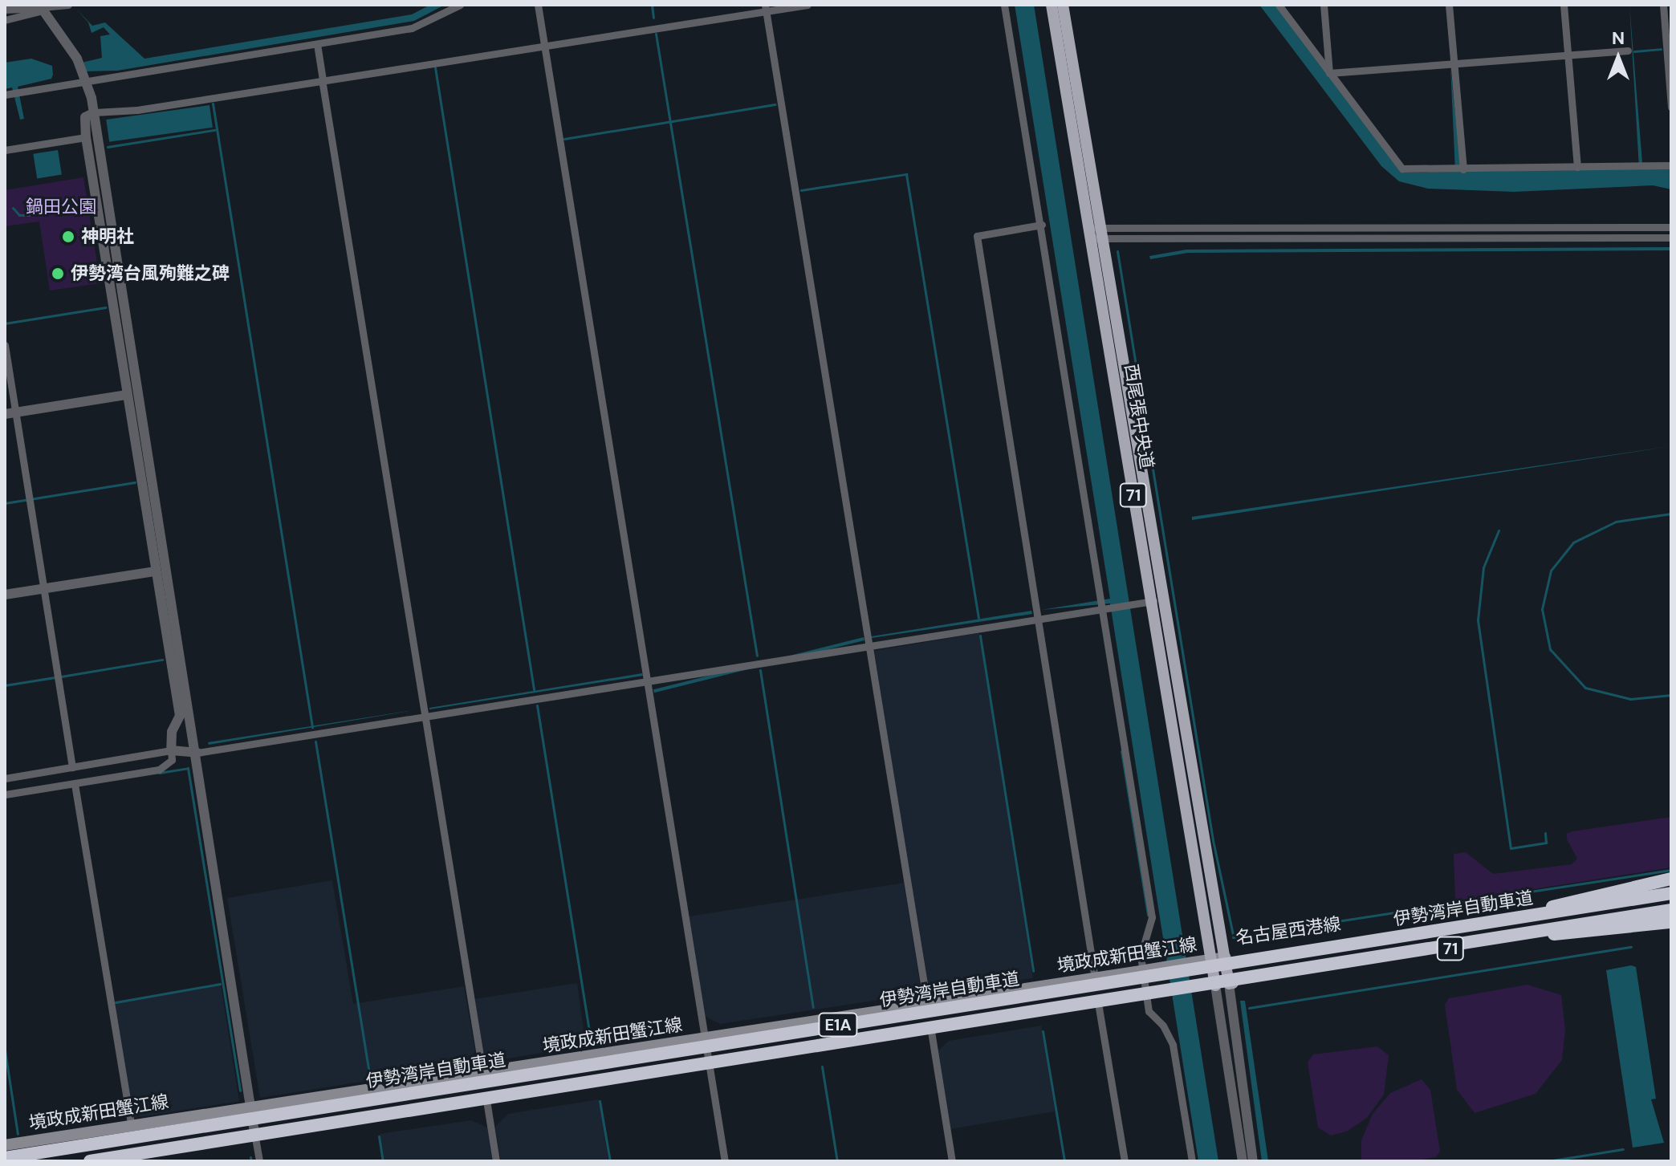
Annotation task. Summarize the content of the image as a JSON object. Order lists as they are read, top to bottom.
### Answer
{
  "streets": {
    "highway": ["伊勢湾岸自動車道", "E1A"],
    "main road": [
      "西尾張中央道",
      "71",
      "名古屋西港線",
      "境政成新田蟹江線"
    ]
  },
  "crossings": [
    ["西尾張中央道", "名古屋西港線"],
    ["西尾張中央道", "境政成新田蟹江線"],
    ["71", "名古屋西港線"],
    ["名古屋西港線", "境政成新田蟹江線"]
  ],
  "parks": ["鍋田公園"],
  "places": ["神明社", "伊勢湾台風殉難之碑"],
  "north": "top"
}
